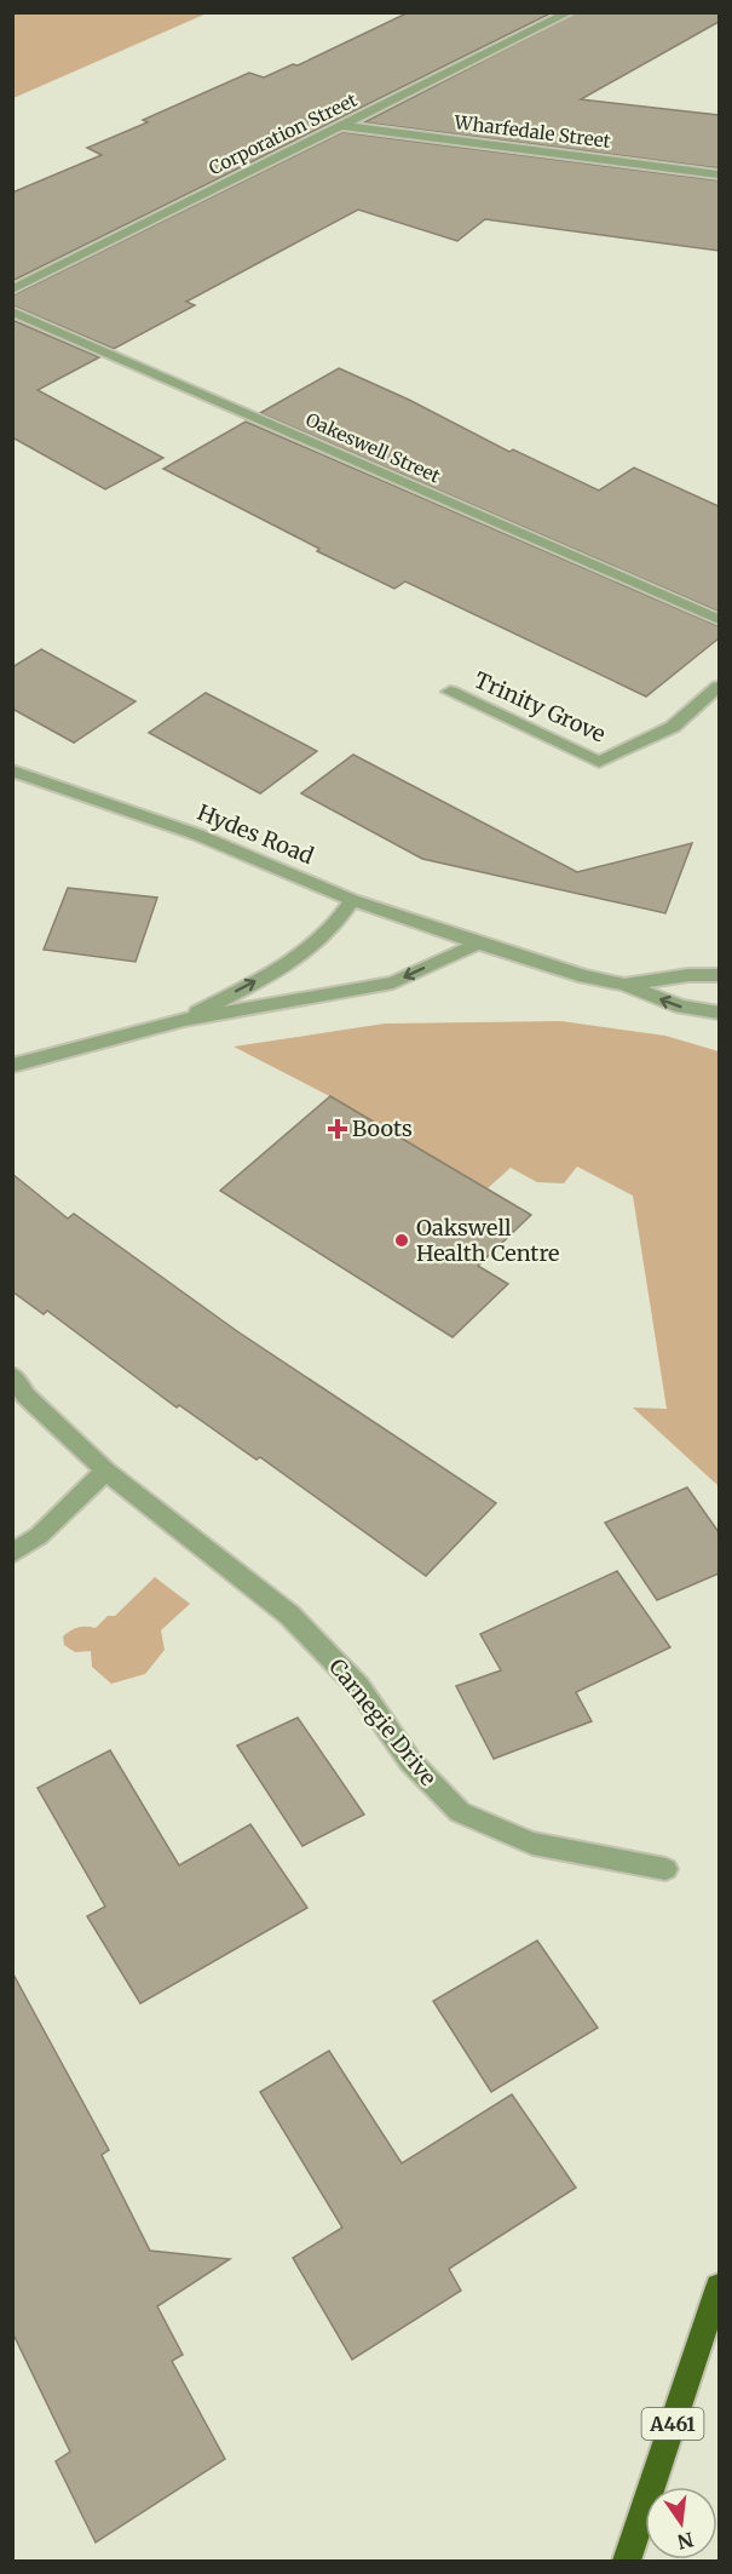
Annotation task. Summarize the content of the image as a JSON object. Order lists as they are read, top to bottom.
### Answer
{
  "streets": {
    "highway": ["A461"],
    "street": [
      "Wharfedale Street",
      "Corporation Street",
      "Oakeswell Street",
      "Trinity Grove",
      "Hydes Road",
      "Carnegie Drive"
    ]
  },
  "crossings": [
    ["Wharfedale Street", "Corporation Street"]
  ],
  "places": {
    "health": ["Boots"],
    "other": ["Oakswell Health Centre"]
  },
  "north": "bottom"
}
